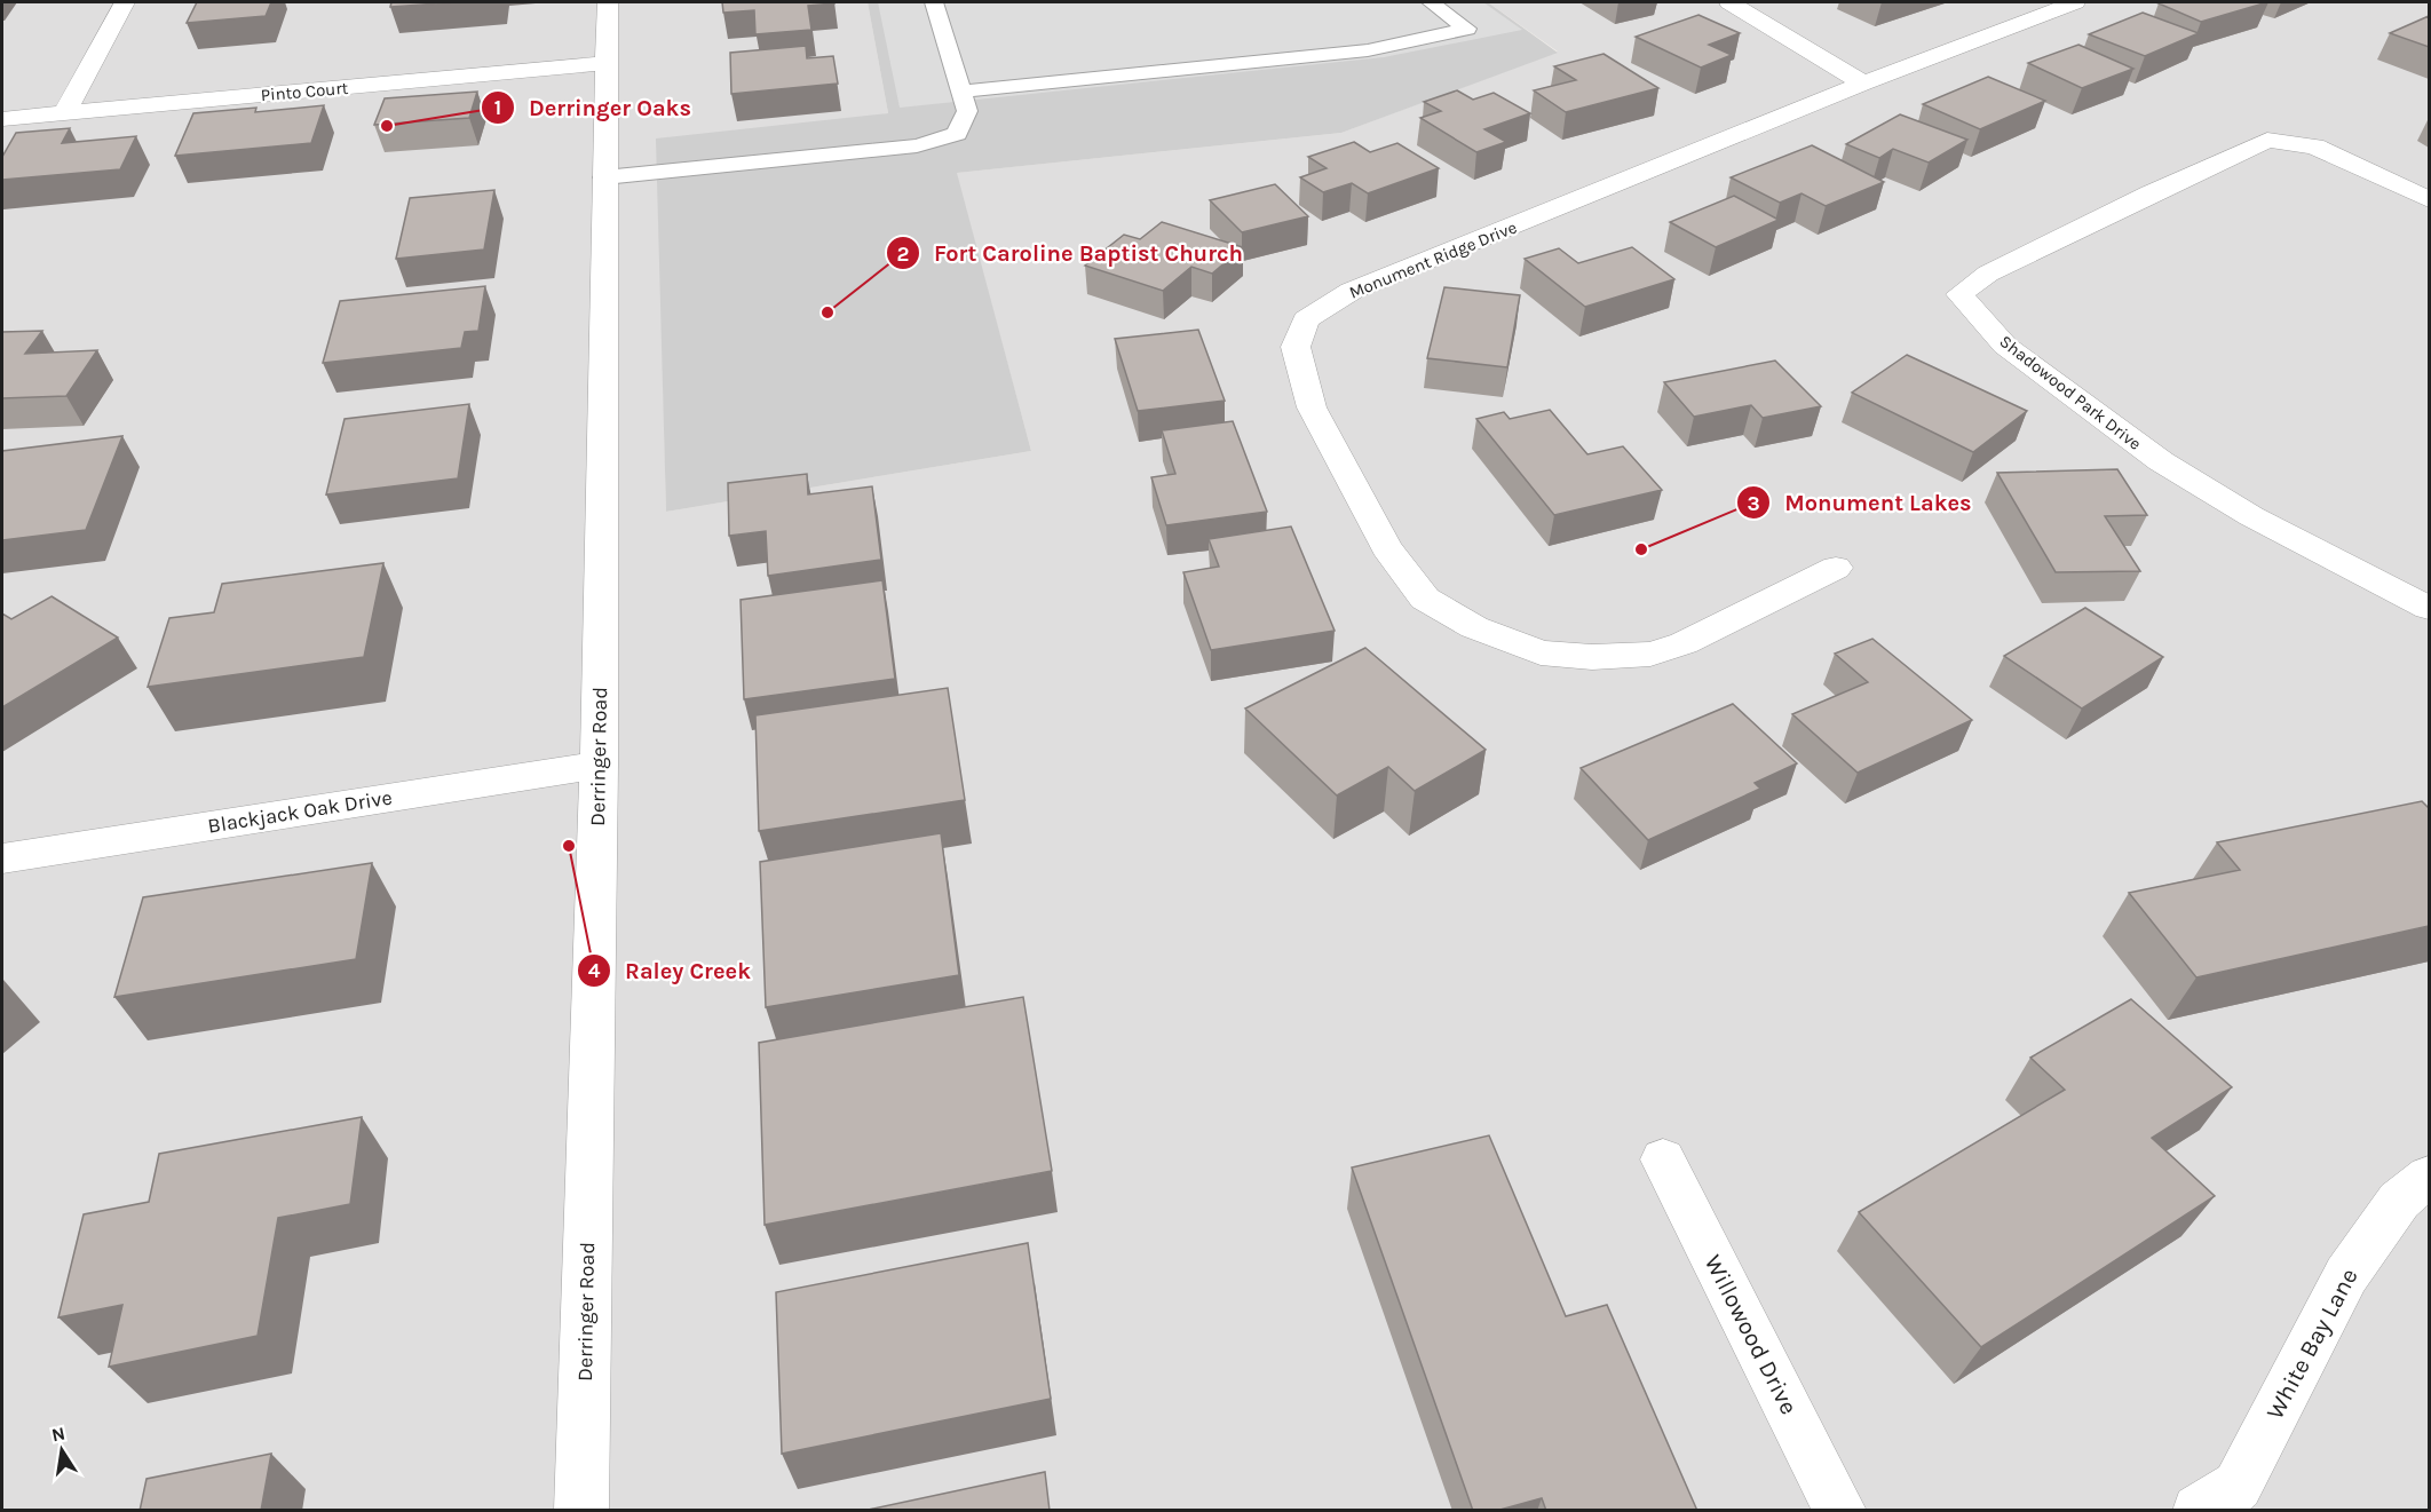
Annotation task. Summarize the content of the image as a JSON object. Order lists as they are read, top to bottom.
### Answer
{
  "streets": {
    "street": [
      "Pinto Court",
      "Monument Ridge Drive",
      "Shadowood Park Drive",
      "Derringer Road",
      "Blackjack Oak Drive",
      "Willowood Drive",
      "White Bay Lane"
    ]
  },
  "crossings": [
    ["Pinto Court", "Derringer Road"],
    ["Derringer Road", "Blackjack Oak Drive"]
  ],
  "places": [
    "Derringer Oaks",
    "Fort Caroline Baptist Church",
    "Monument Lakes",
    "Raley Creek"
  ],
  "north": "top"
}
